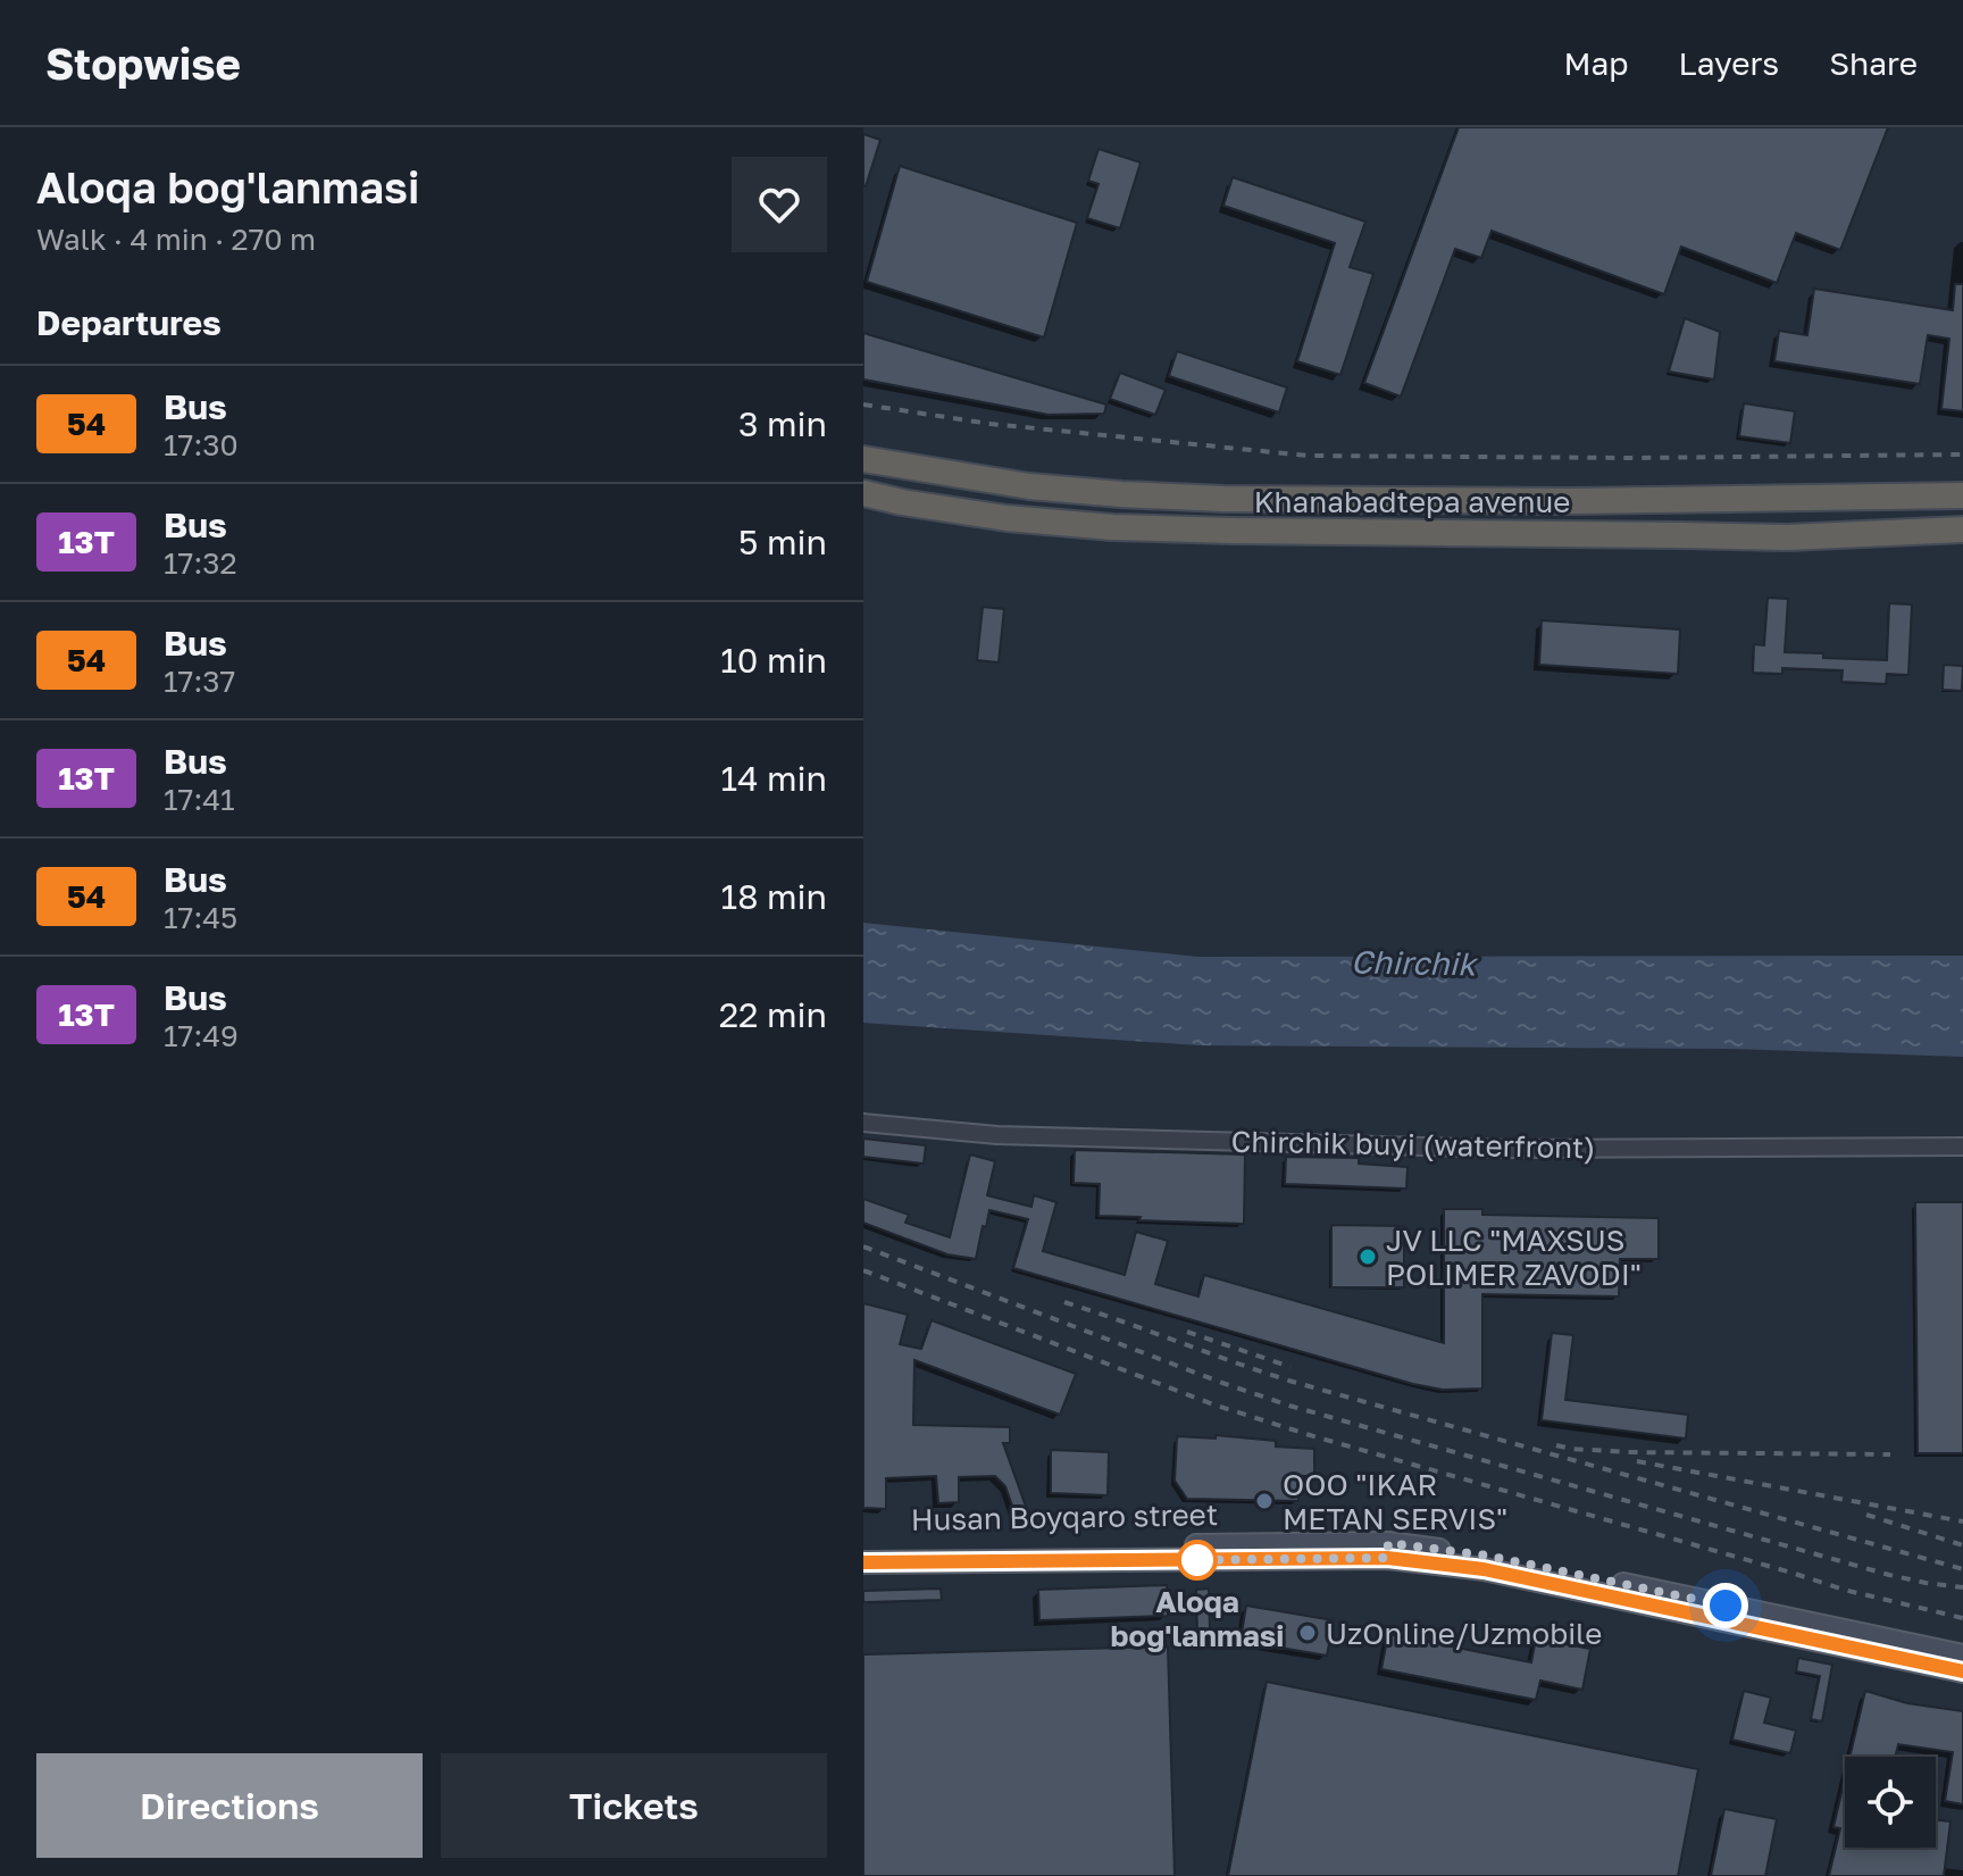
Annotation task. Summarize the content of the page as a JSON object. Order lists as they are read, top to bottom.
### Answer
{
  "streets": {
    "highway": ["Khanabadtepa avenue"],
    "main road": ["Husan Boyqaro street"],
    "street": ["Chirchik buyi (waterfront)"]
  },
  "water": ["Chirchik"],
  "places": [
    "JV LLC \"MAXSUS POLIMER ZAVODI\"",
    "OOO \"IKAR METAN SERVIS\"",
    "Aloqa bog'lanmasi",
    "UzOnline/Uzmobile"
  ],
  "lines": ["bus line 54"],
  "page": {
    "header": "Stopwise",
    "nav": ["Map", "Layers", "Share"],
    "heading": [
      ["Aloqa bog'lanmasi", "Walk · 4 min · 270 m"],
      "Departures"
    ],
    "list": [
      {
        "mark": "54",
        "name": "Bus",
        "note": "17:30",
        "value": "3 min"
      },
      {
        "mark": "13Т",
        "name": "Bus",
        "note": "17:32",
        "value": "5 min"
      },
      {
        "mark": "54",
        "name": "Bus",
        "note": "17:37",
        "value": "10 min"
      },
      {
        "mark": "13Т",
        "name": "Bus",
        "note": "17:41",
        "value": "14 min"
      },
      {
        "mark": "54",
        "name": "Bus",
        "note": "17:45",
        "value": "18 min"
      },
      {
        "mark": "13Т",
        "name": "Bus",
        "note": "17:49",
        "value": "22 min"
      }
    ],
    "buttons": ["Directions", "Tickets"]
  }
}
